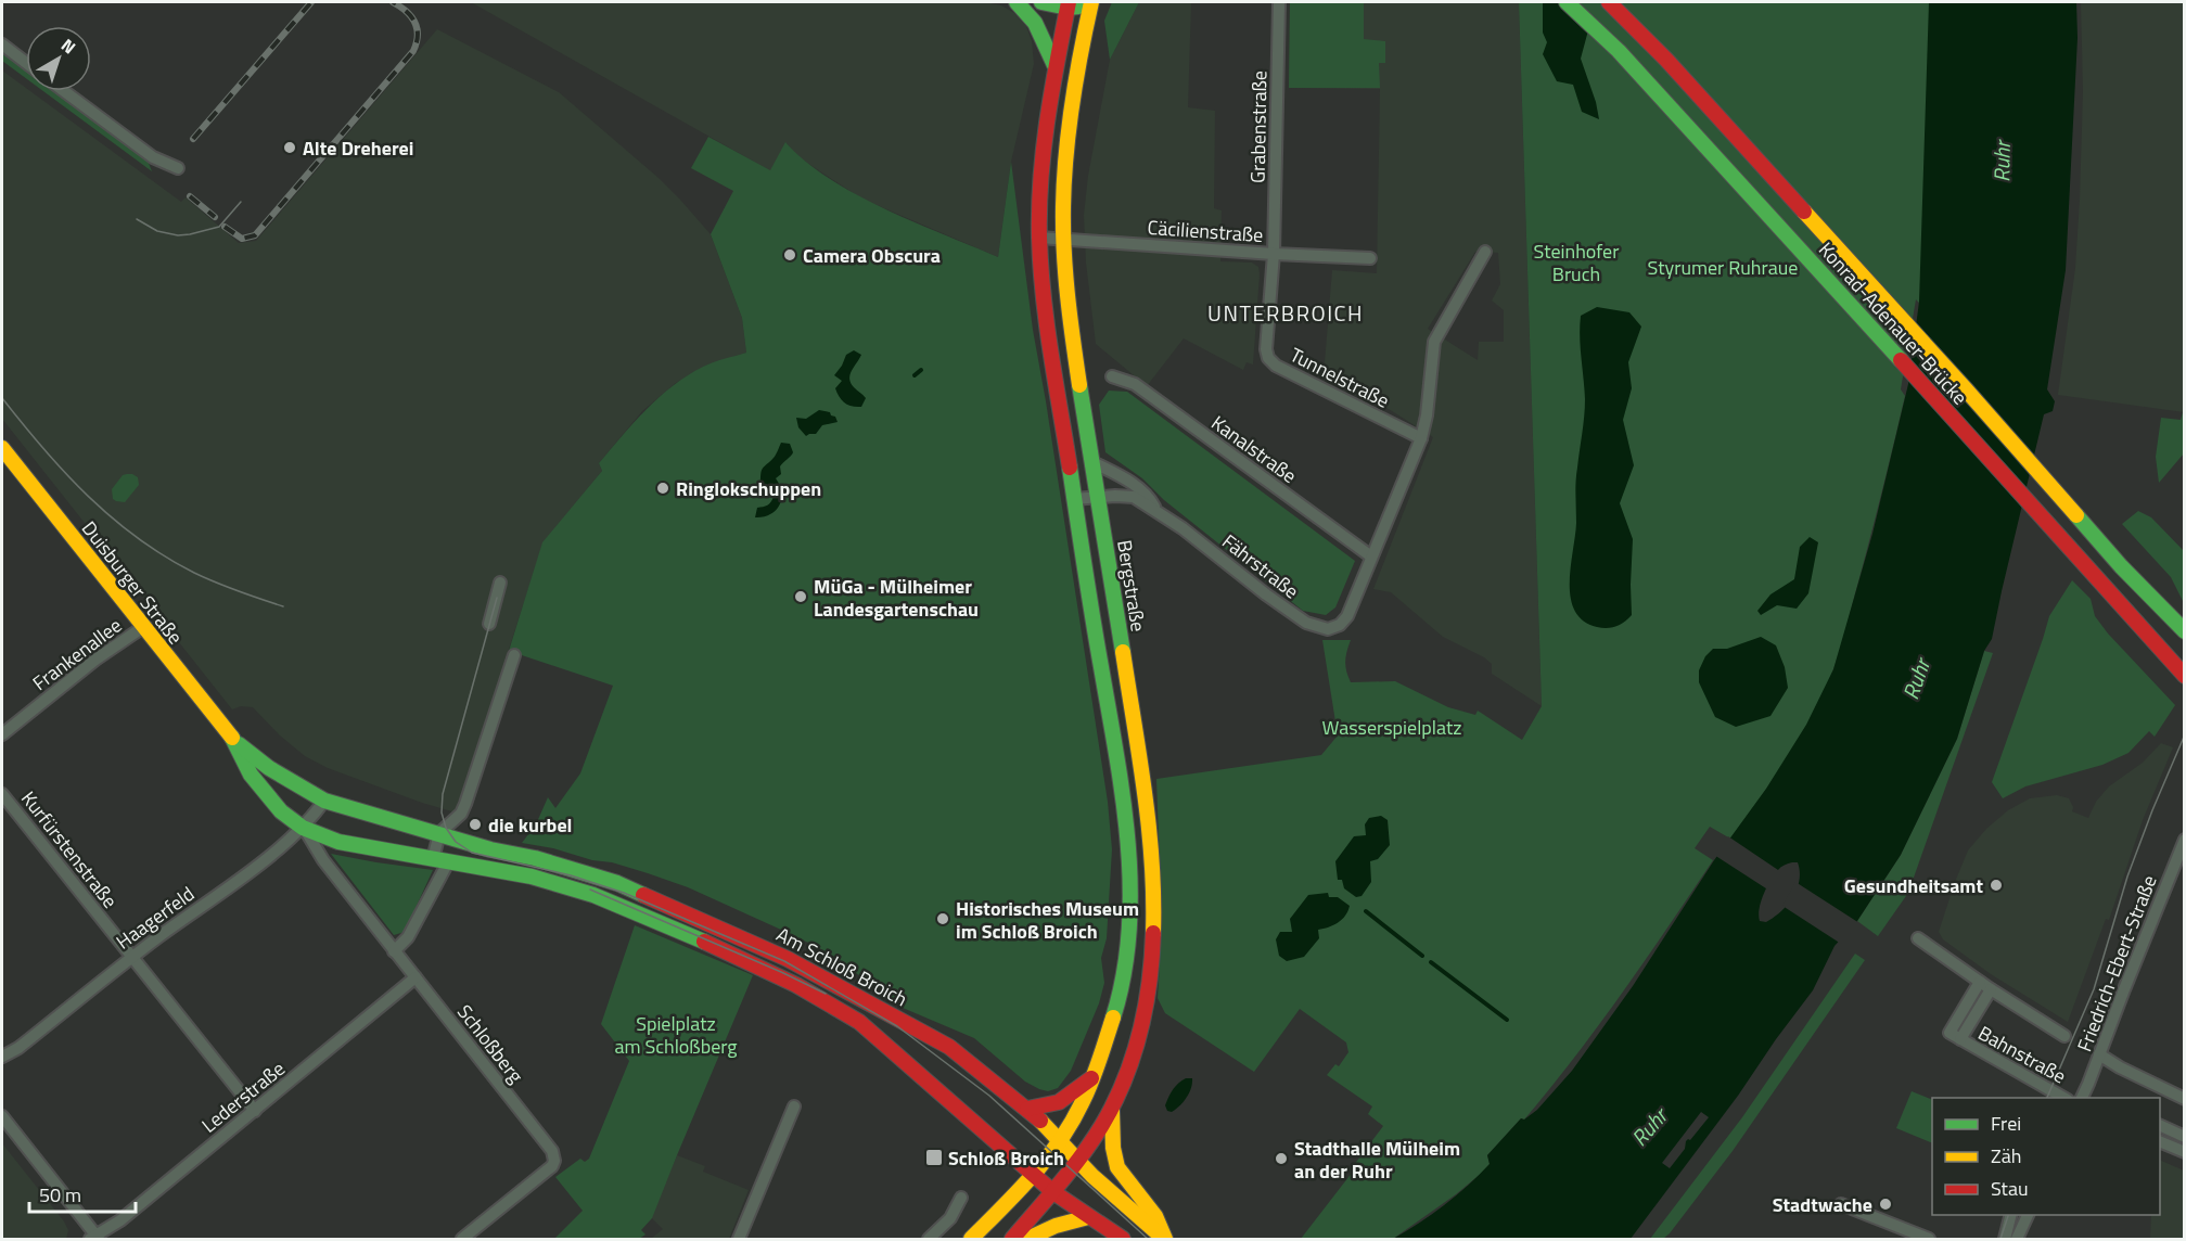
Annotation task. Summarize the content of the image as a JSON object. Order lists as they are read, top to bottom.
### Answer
{
  "streets": {
    "main road": [
      "Konrad-Adenauer-Brücke",
      "Duisburger Straße",
      "Bergstraße",
      "Am Schloß Broich"
    ],
    "street": [
      "Grabenstraße",
      "Cäcilienstraße",
      "Tunnelstraße",
      "Kanalstraße",
      "Fährstraße",
      "Frankenallee",
      "Kurfürstenstraße",
      "Haagerfeld",
      "Friedrich-Ebert-Straße",
      "Schloßberg",
      "Bahnstraße",
      "Lederstraße"
    ]
  },
  "crossings": [
    ["Grabenstraße", "Cäcilienstraße"],
    ["Grabenstraße", "Tunnelstraße"],
    ["Cäcilienstraße", "Tunnelstraße"],
    ["Cäcilienstraße", "Bergstraße"],
    ["Kanalstraße", "Fährstraße"],
    ["Fährstraße", "Bergstraße"],
    ["Duisburger Straße", "Frankenallee"],
    ["Duisburger Straße", "Haagerfeld"],
    ["Duisburger Straße", "Am Schloß Broich"],
    ["Duisburger Straße", "Schloßberg"],
    ["Bergstraße", "Am Schloß Broich"],
    ["Kurfürstenstraße", "Haagerfeld"],
    ["Kurfürstenstraße", "Lederstraße"],
    ["Haagerfeld", "Am Schloß Broich"],
    ["Haagerfeld", "Schloßberg"],
    ["Am Schloß Broich", "Schloßberg"],
    ["Schloßberg", "Lederstraße"]
  ],
  "districts": ["UNTERBROICH"],
  "water": ["Ruhr"],
  "parks": [
    "Steinhofer Bruch",
    "Styrumer Ruhraue",
    "Wasserspielplatz",
    "Spielplatz am Schloßberg"
  ],
  "places": {
    "other": [
      "Alte Dreherei",
      "Camera Obscura",
      "Ringlokschuppen",
      "MüGa - Mülheimer Landesgartenschau",
      "die kurbel",
      "Gesundheitsamt",
      "Historisches Museum im Schloß Broich",
      "Stadthalle Mülheim an der Ruhr",
      "Stadtwache"
    ],
    "transit": ["Schloß Broich"]
  },
  "legend": ["Frei", "Zäh", "Stau"],
  "scale_bar": "50 m",
  "north": "top right"
}
